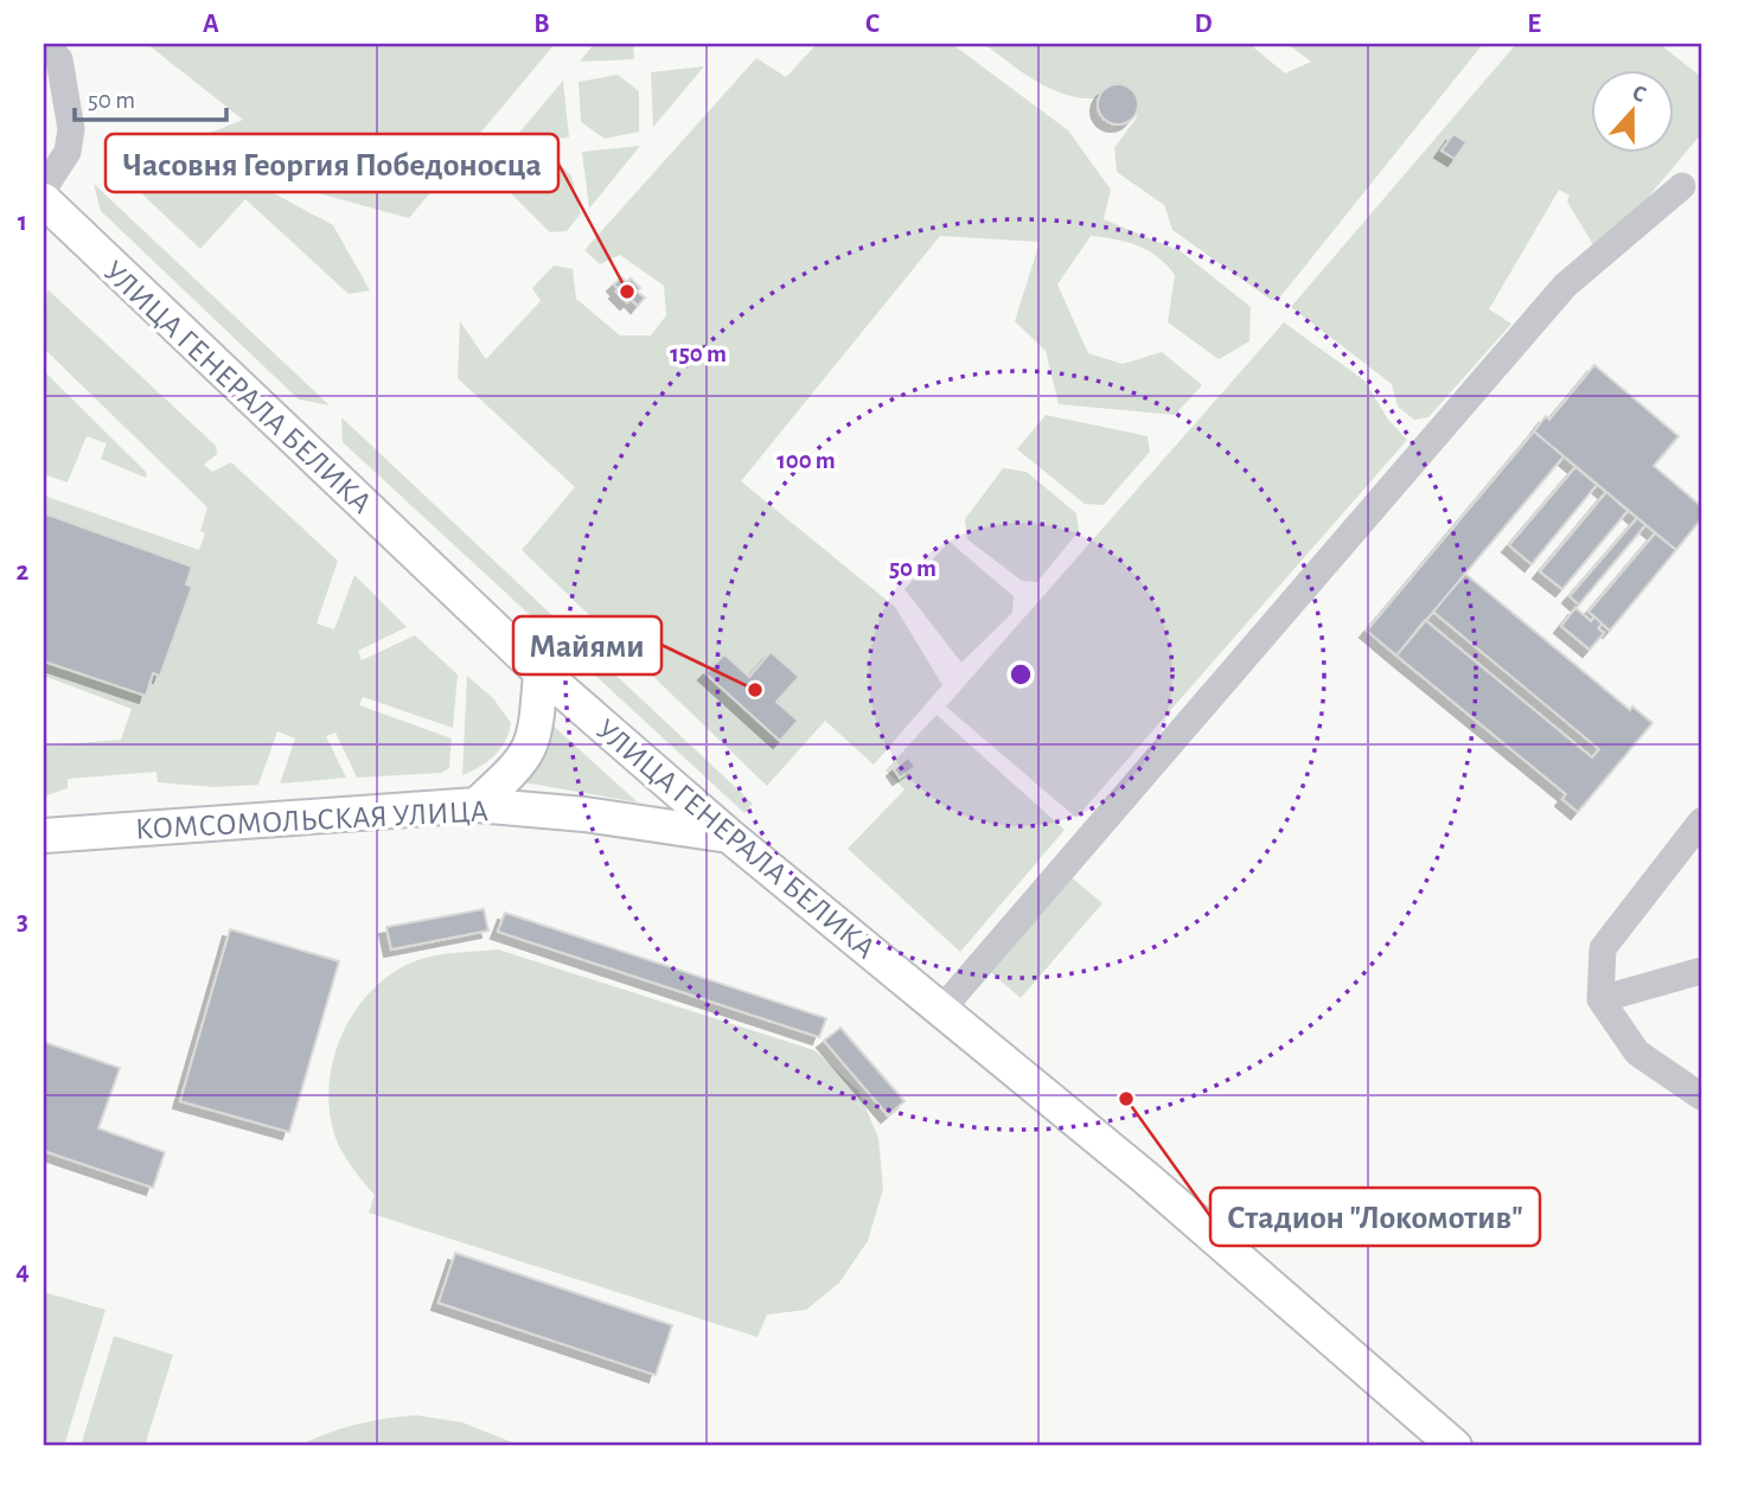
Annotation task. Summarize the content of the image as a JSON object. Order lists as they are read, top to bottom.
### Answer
{
  "streets": {
    "main road": ["УЛИЦА ГЕНЕРАЛА БЕЛИКА", "КОМСОМОЛЬСКАЯ УЛИЦА"]
  },
  "crossings": [
    ["УЛИЦА ГЕНЕРАЛА БЕЛИКА", "КОМСОМОЛЬСКАЯ УЛИЦА"]
  ],
  "places": ["Часовня Георгия Победоносца", "Майями", "Стадион \"Локомотив\""],
  "scale_bar": "50 m",
  "north": "top",
  "grid": {
    "columns": [
      "A",
      "B",
      "C",
      "D",
      "E"
    ],
    "rows": [
      "1",
      "2",
      "3",
      "4"
    ]
  },
  "rings": ["150 m", "100 m", "50 m"]
}
